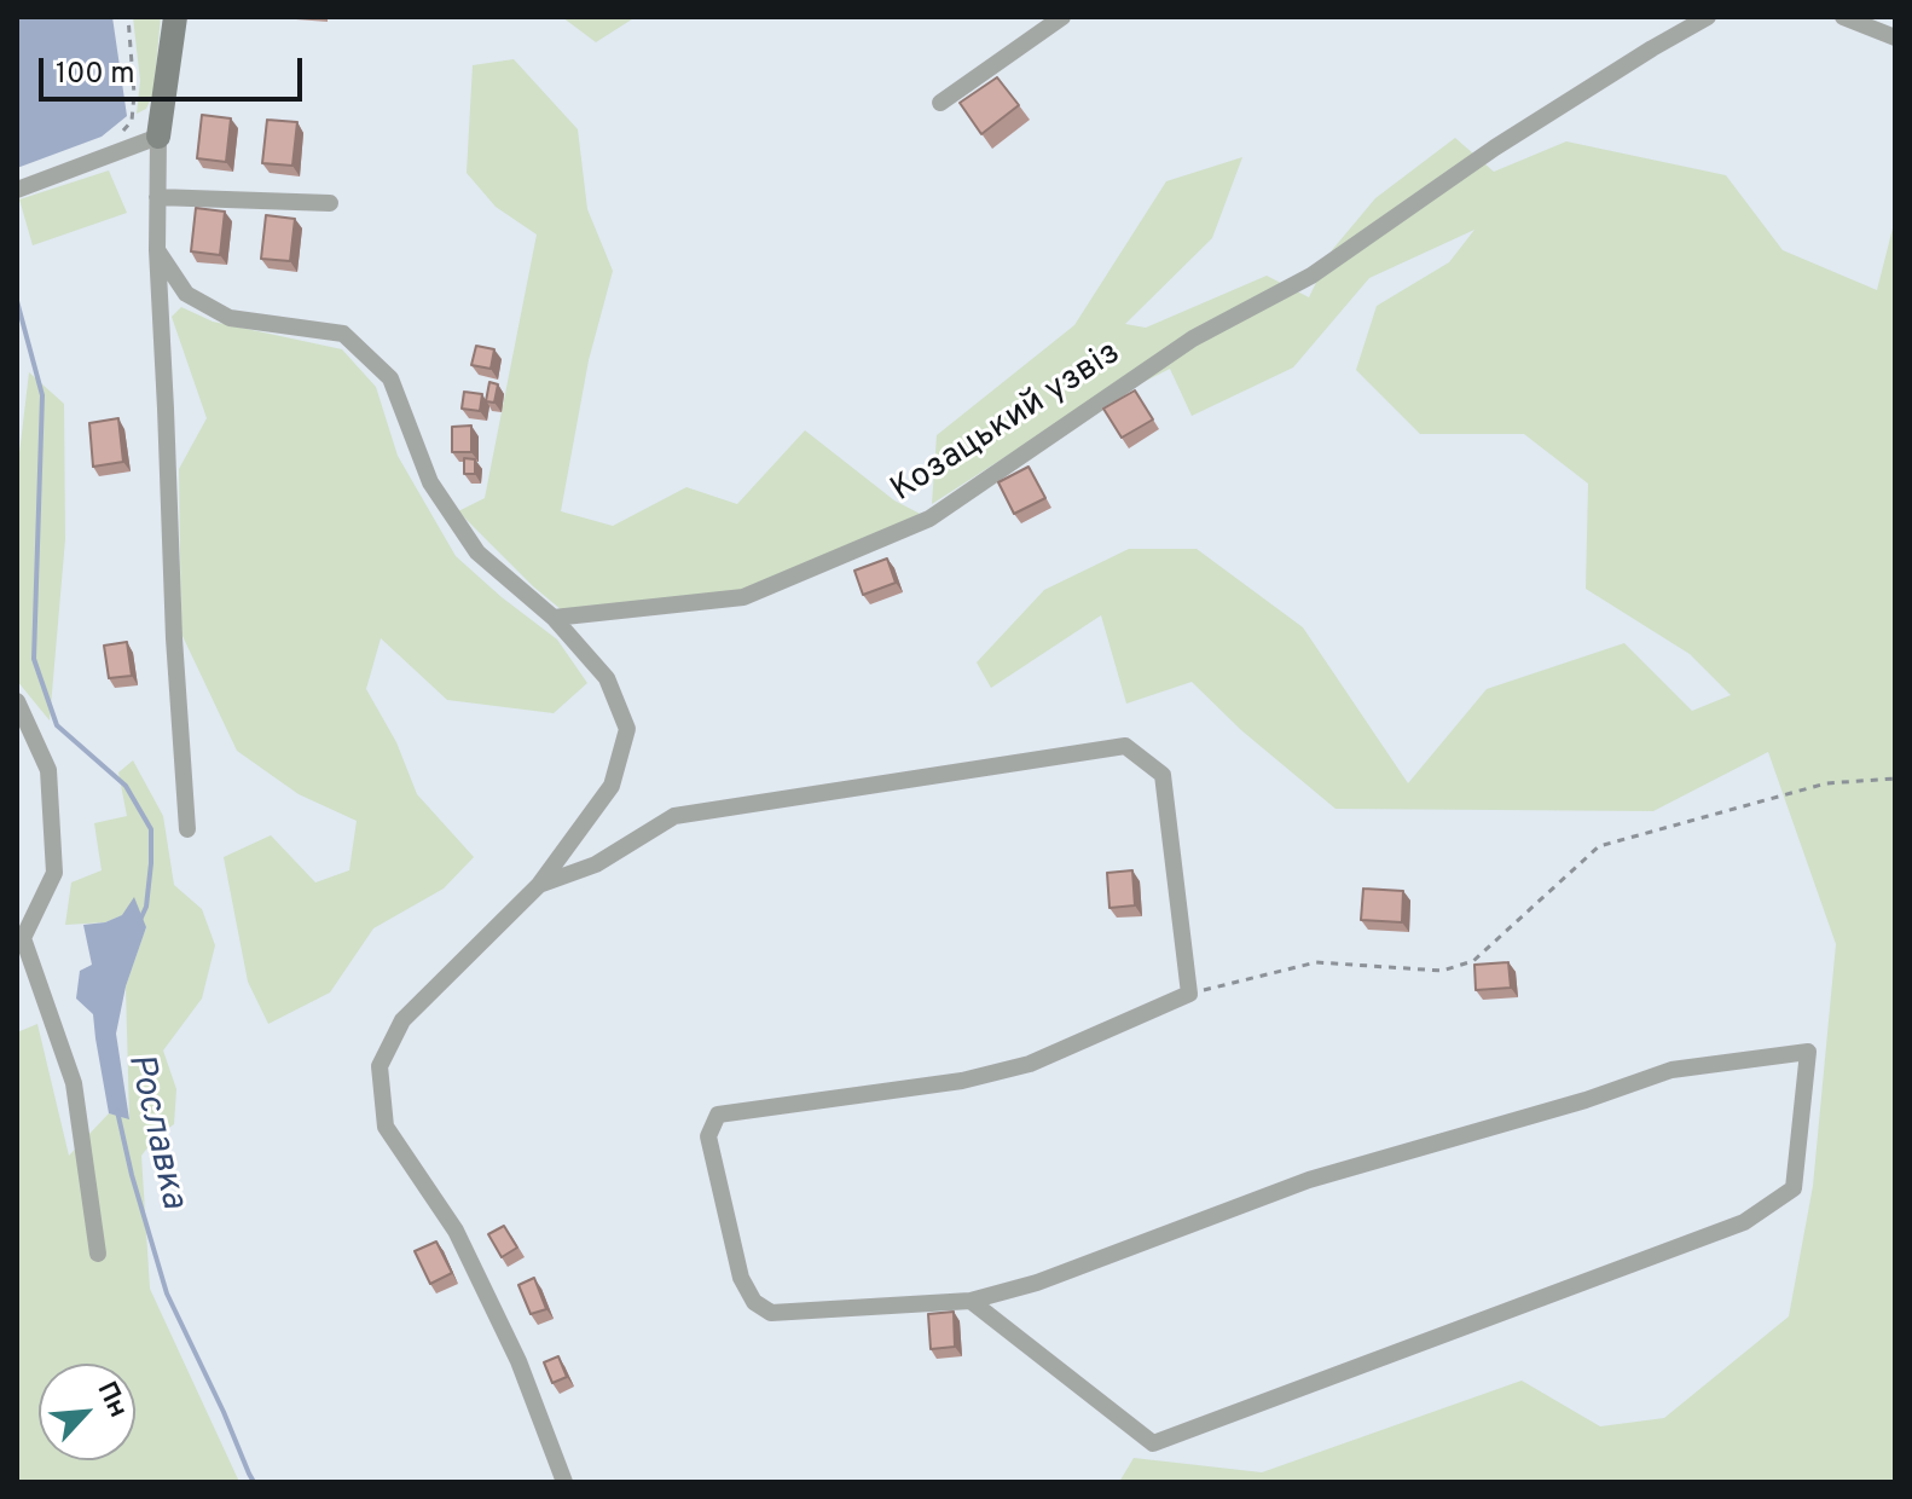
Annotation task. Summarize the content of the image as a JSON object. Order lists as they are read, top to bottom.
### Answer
{
  "streets": {
    "street": ["Козацький узвіз"]
  },
  "water": ["Рославка"],
  "scale_bar": "100 m",
  "north": "top right"
}
